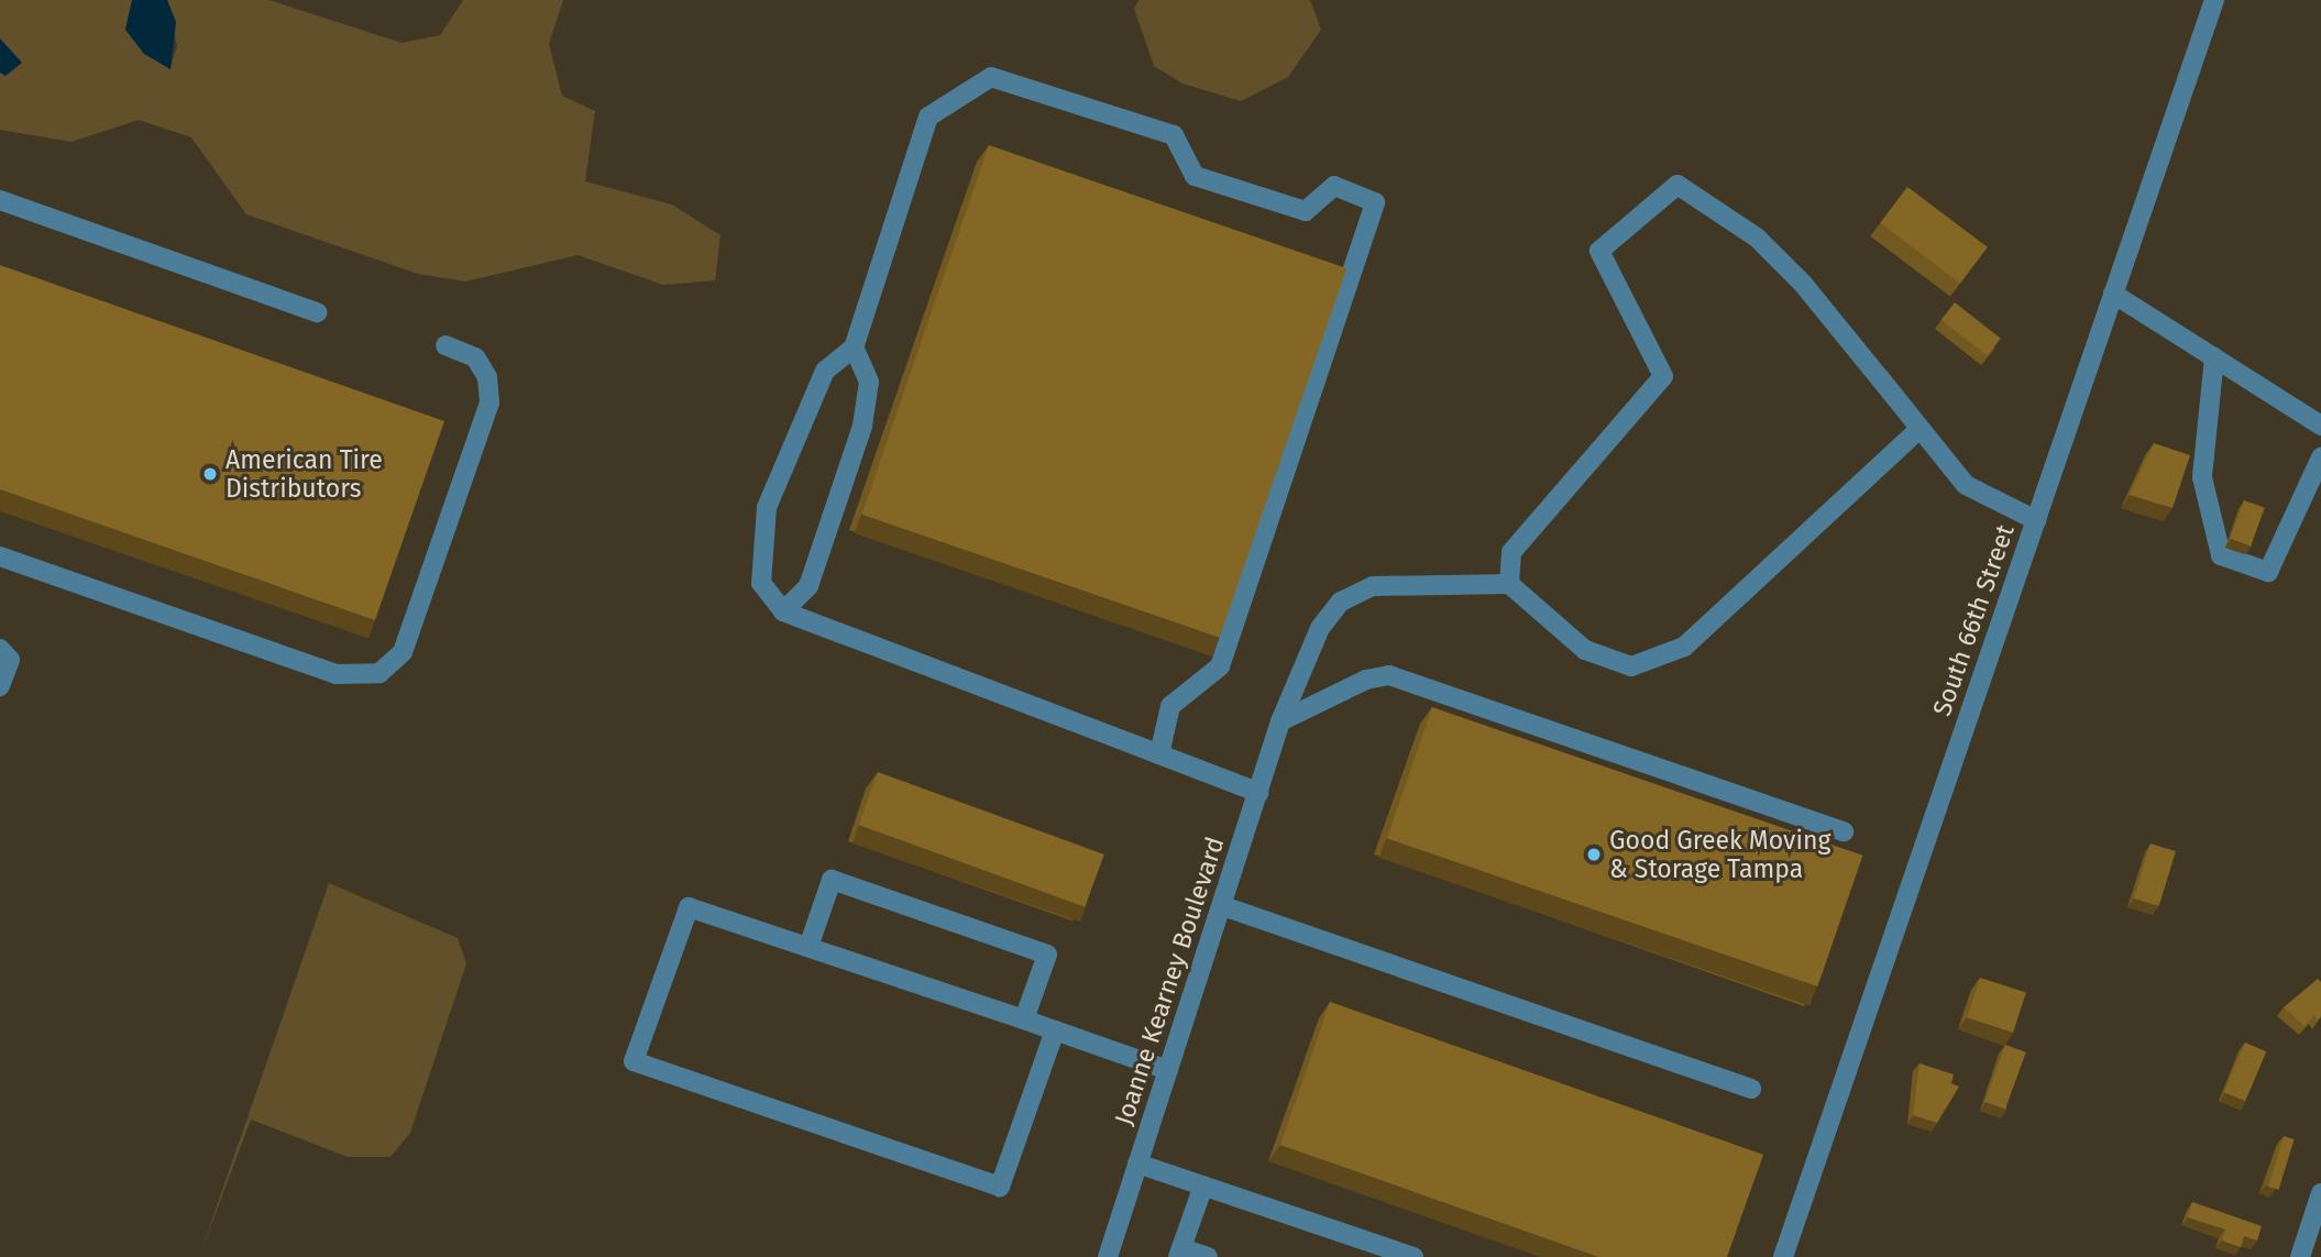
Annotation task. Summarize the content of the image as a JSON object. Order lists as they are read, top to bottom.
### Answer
{
  "streets": {
    "street": ["South 66th Street", "Joanne Kearney Boulevard"]
  },
  "places": ["American Tire Distributors", "Good Greek Moving & Storage Tampa"]
}
